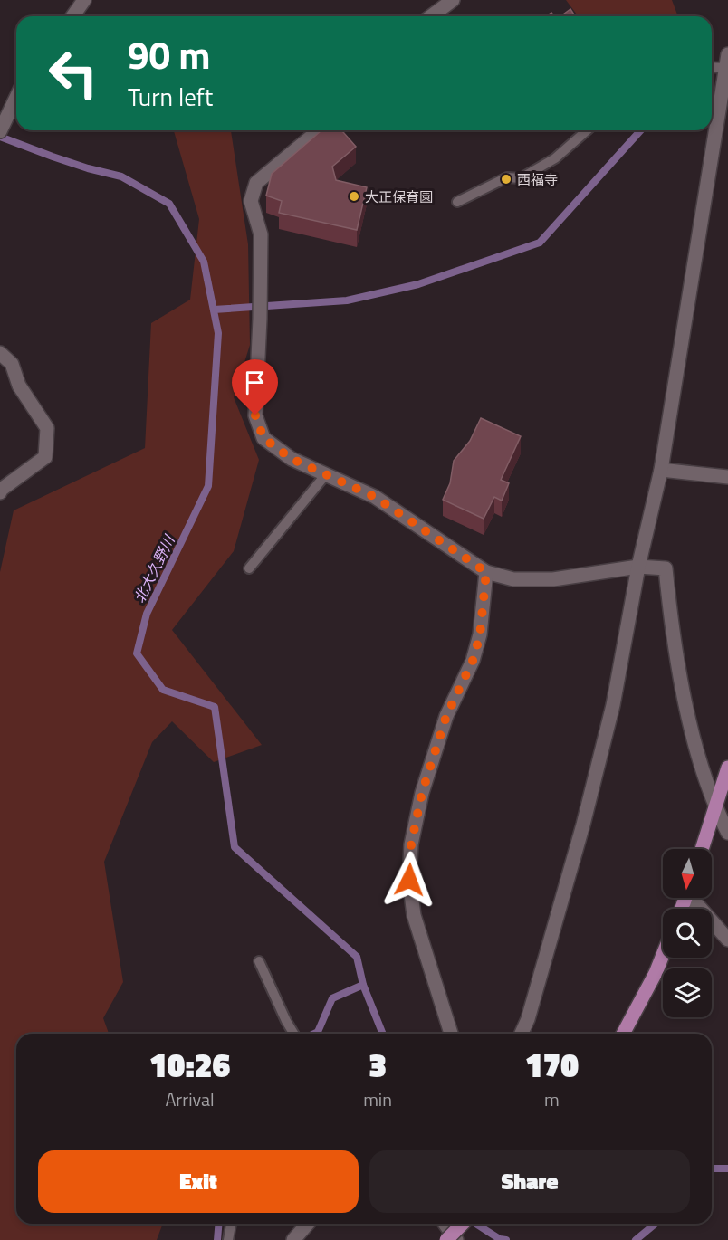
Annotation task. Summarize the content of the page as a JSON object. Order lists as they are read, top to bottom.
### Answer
{
  "water": ["北大久野川"],
  "places": ["西福寺", "大正保育園"],
  "north": "bottom",
  "page": {
    "turn": ["90 m", "Turn left"],
    "eta": [
      "10:26",
      "Arrival",
      "3",
      "min",
      "170",
      "m"
    ],
    "buttons": ["Exit", "Share"]
  }
}
